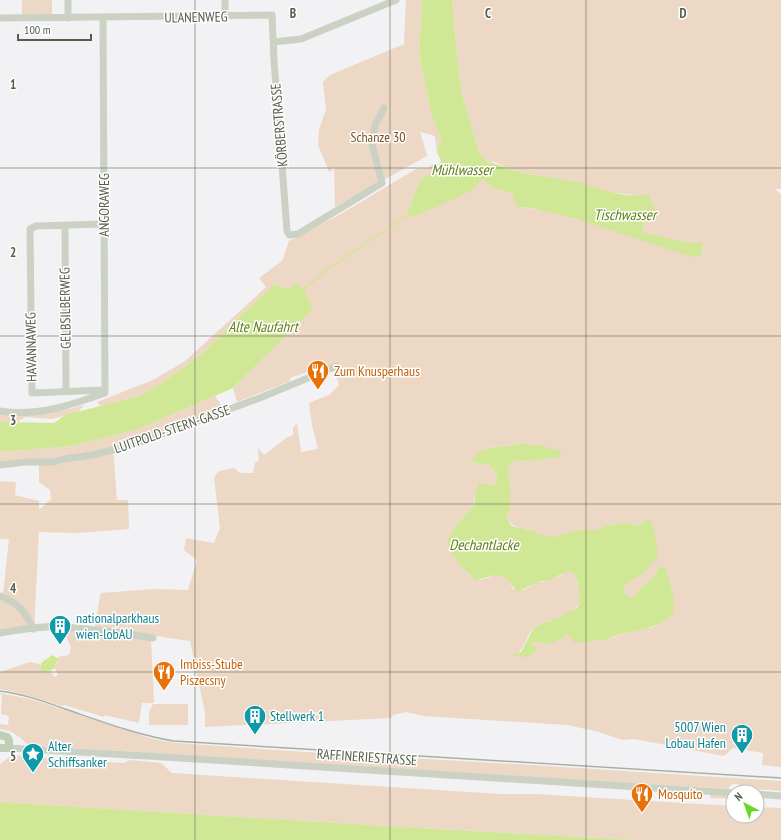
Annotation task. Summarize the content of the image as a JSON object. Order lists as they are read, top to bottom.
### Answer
{
  "streets": {
    "street": [
      "ULANENWEG",
      "KÖRBERSTRASSE",
      "ANGORAWEG",
      "GELBSILBERWEG",
      "HAVANNAWEG",
      "LUITPOLD-STERN-GASSE",
      "RAFFINERIESTRASSE"
    ]
  },
  "crossings": [
    ["ULANENWEG", "KÖRBERSTRASSE"],
    ["ULANENWEG", "ANGORAWEG"],
    ["ANGORAWEG", "HAVANNAWEG"],
    ["GELBSILBERWEG", "HAVANNAWEG"]
  ],
  "water": [
    "Mühlwasser",
    "Tischwasser",
    "Alte Naufahrt",
    "Dechantlacke"
  ],
  "parks": ["Schanze 30"],
  "places": {
    "restaurant": ["Zum Knusperhaus", "Imbiss-Stube Piszecsny", "Mosquito"],
    "building": ["nationalparkhaus wien-lobAU", "Stellwerk 1", "5007 Wien Lobau Hafen"],
    "place": ["Alter Schiffsanker"]
  },
  "scale_bar": "100 m",
  "north": "top left",
  "grid": {
    "columns": ["B", "C", "D"],
    "rows": [
      "1",
      "2",
      "3",
      "4",
      "5"
    ]
  }
}
